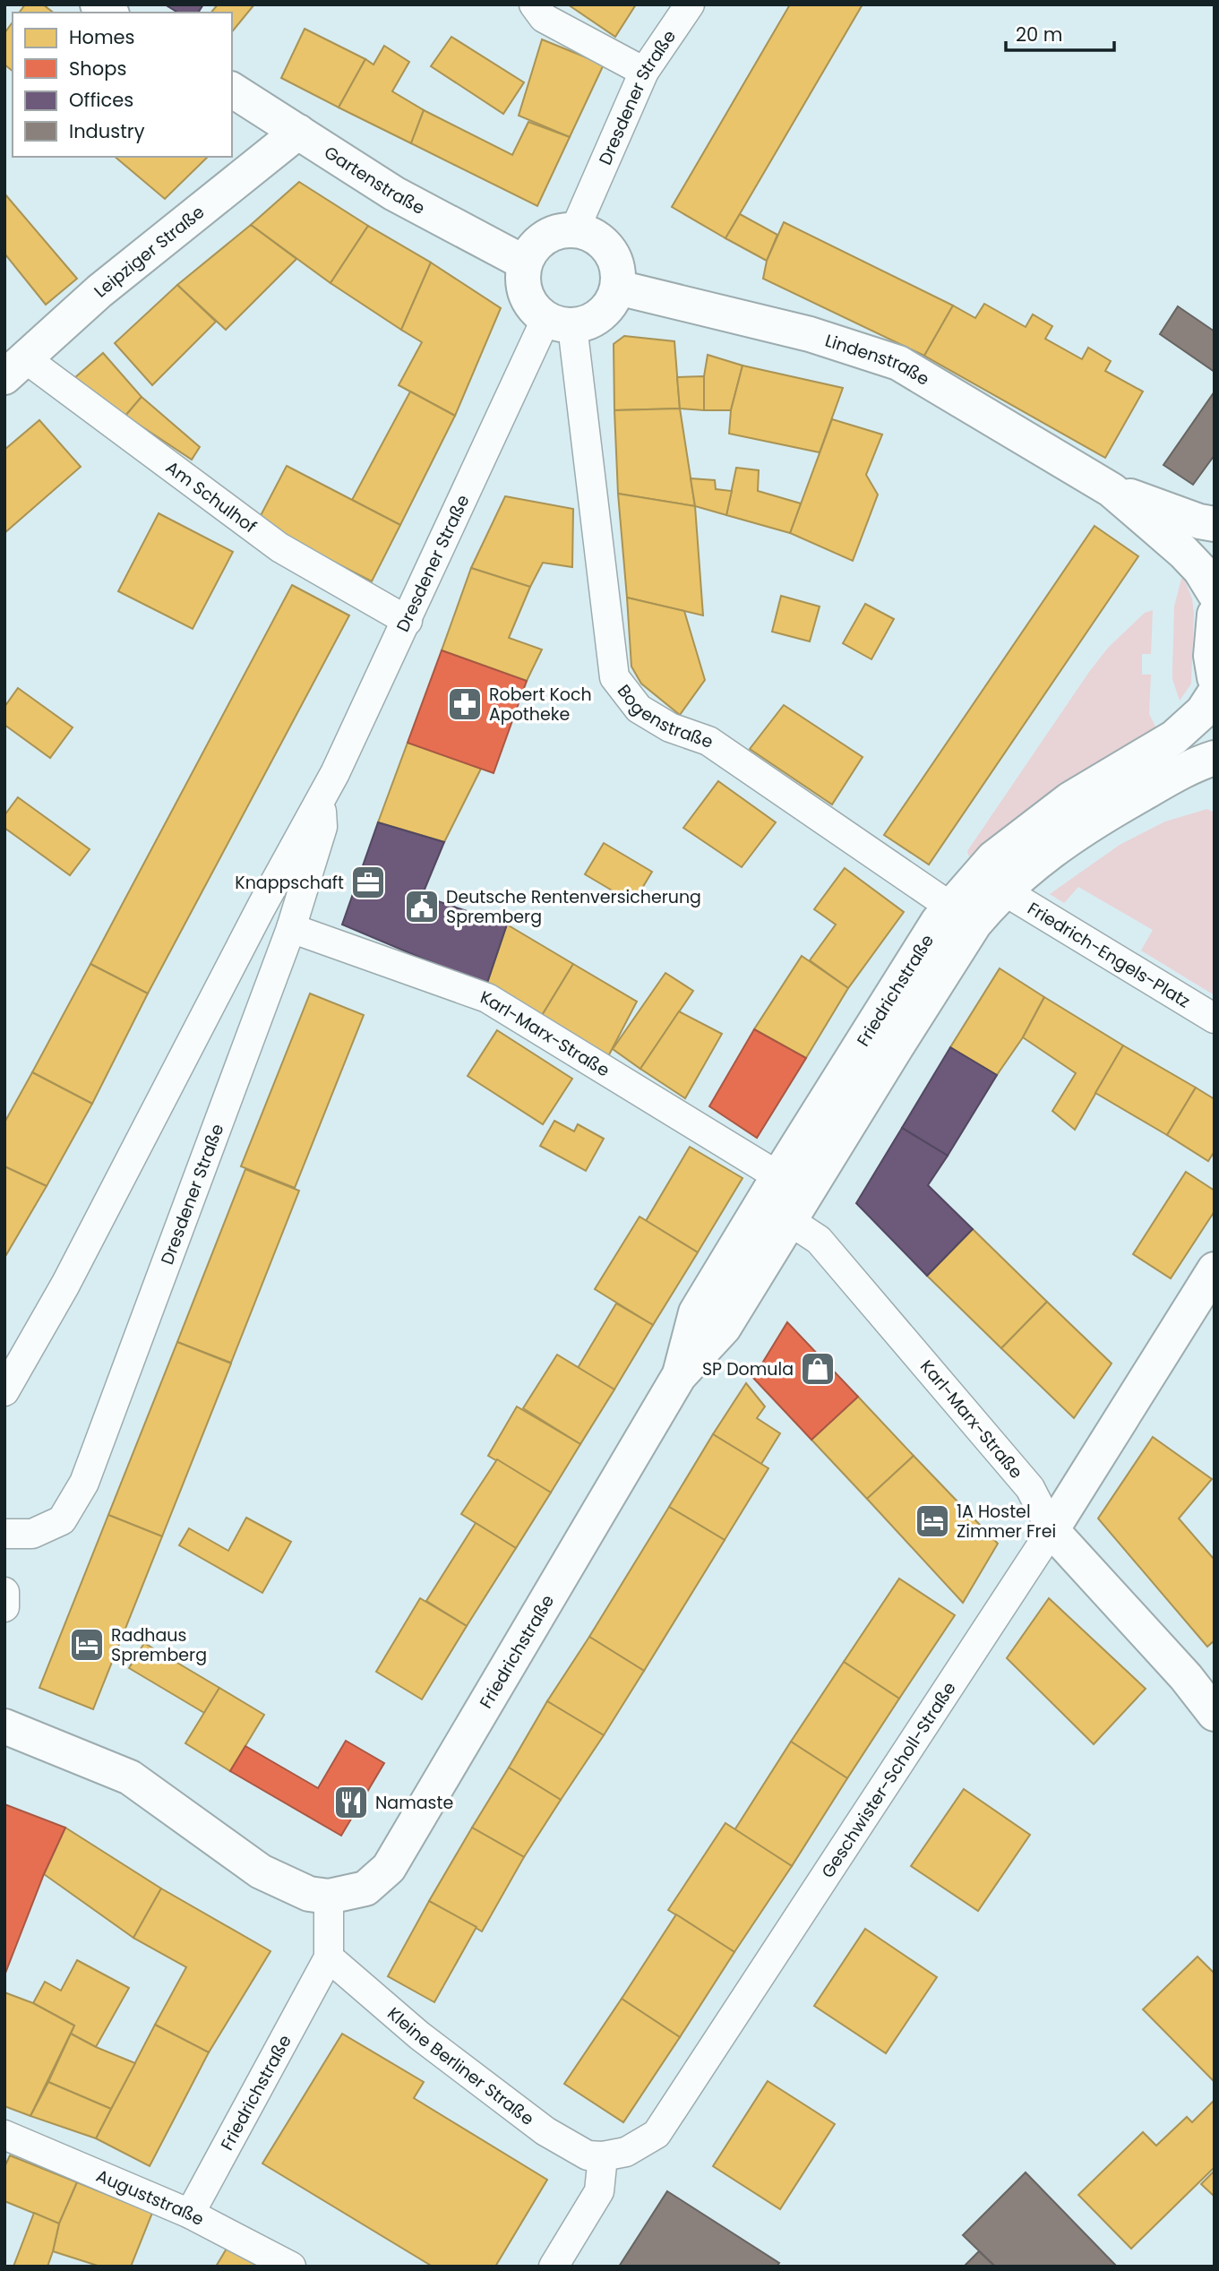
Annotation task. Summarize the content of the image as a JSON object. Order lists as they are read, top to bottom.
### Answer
{
  "streets": {
    "main road": [
      "Gartenstraße",
      "Leipziger Straße",
      "Lindenstraße",
      "Friedrichstraße",
      "Karl-Marx-Straße",
      "Geschwister-Scholl-Straße"
    ],
    "street": [
      "Dresdener Straße",
      "Am Schulhof",
      "Bogenstraße",
      "Friedrich-Engels-Platz",
      "Kleine Berliner Straße",
      "Auguststraße"
    ]
  },
  "crossings": [
    ["Dresdener Straße", "Gartenstraße"],
    ["Dresdener Straße", "Lindenstraße"],
    ["Dresdener Straße", "Am Schulhof"],
    ["Dresdener Straße", "Bogenstraße"],
    ["Dresdener Straße", "Karl-Marx-Straße"],
    ["Gartenstraße", "Leipziger Straße"],
    ["Gartenstraße", "Lindenstraße"],
    ["Gartenstraße", "Bogenstraße"],
    ["Leipziger Straße", "Am Schulhof"],
    ["Lindenstraße", "Bogenstraße"],
    ["Bogenstraße", "Friedrichstraße"],
    ["Friedrich-Engels-Platz", "Friedrichstraße"],
    ["Friedrichstraße", "Karl-Marx-Straße"],
    ["Friedrichstraße", "Kleine Berliner Straße"],
    ["Friedrichstraße", "Auguststraße"],
    ["Karl-Marx-Straße", "Geschwister-Scholl-Straße"],
    ["Geschwister-Scholl-Straße", "Kleine Berliner Straße"]
  ],
  "places": {
    "pharmacy": ["Robert Koch Apotheke"],
    "office": ["Knappschaft"],
    "public building": ["Deutsche Rentenversicherung Spremberg"],
    "shop": ["SP Domula"],
    "hotel": ["1A Hostel Zimmer Frei", "Radhaus Spremberg"],
    "restaurant": ["Namaste"]
  },
  "legend": [
    "Homes",
    "Shops",
    "Offices",
    "Industry"
  ],
  "scale_bar": "20 m"
}
